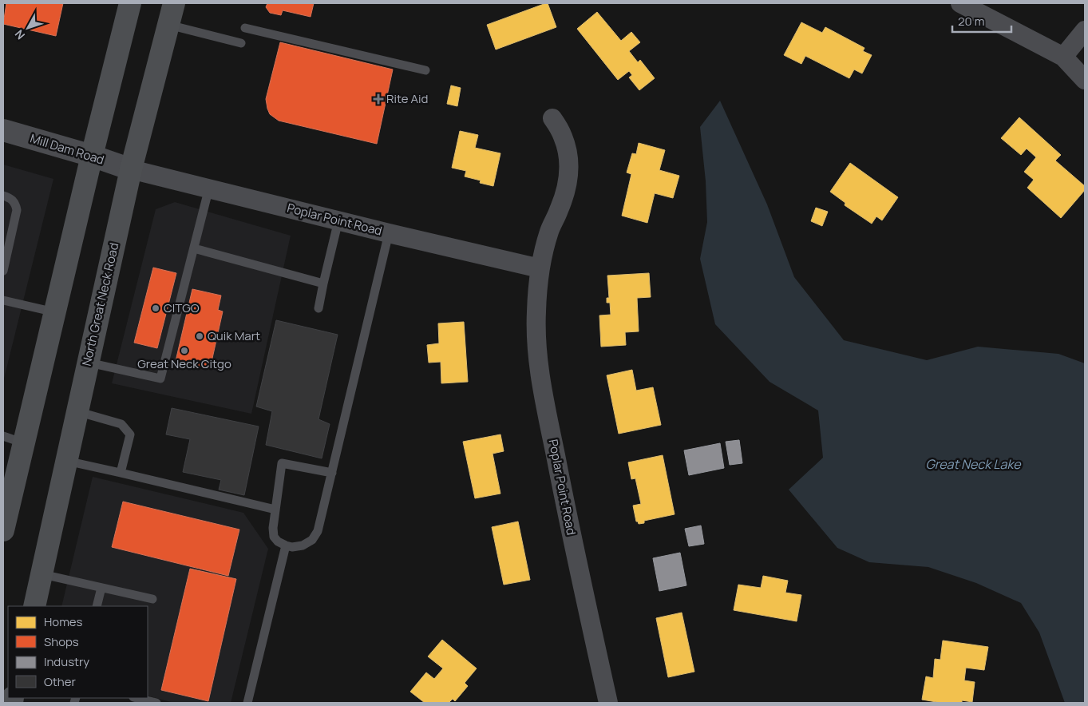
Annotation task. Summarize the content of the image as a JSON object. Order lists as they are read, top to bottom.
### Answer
{
  "streets": {
    "main road": ["North Great Neck Road"],
    "street": ["Mill Dam Road", "Poplar Point Road"]
  },
  "crossings": [
    ["Mill Dam Road", "Poplar Point Road"],
    ["Mill Dam Road", "North Great Neck Road"],
    ["Poplar Point Road", "North Great Neck Road"]
  ],
  "water": ["Great Neck Lake"],
  "places": {
    "health": ["Rite Aid"],
    "other": ["CITGO", "Quik Mart", "Great Neck Citgo"]
  },
  "legend": [
    "Homes",
    "Shops",
    "Industry",
    "Other"
  ],
  "scale_bar": "20 m",
  "north": "bottom left"
}
